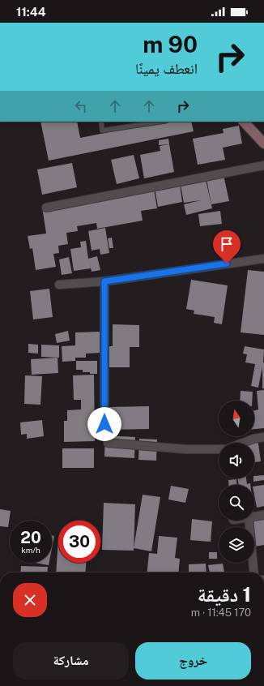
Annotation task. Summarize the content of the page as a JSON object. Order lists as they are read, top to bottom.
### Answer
{
  "north": "top",
  "page": {
    "status": "11:44",
    "turn": ["90 m", "انعطف يمينًا"],
    "speed": "20 km/h",
    "limit": "30",
    "heading": ["1 دقيقة", "170 m · 11:45"],
    "buttons": ["خروج", "مشاركة"]
  }
}
